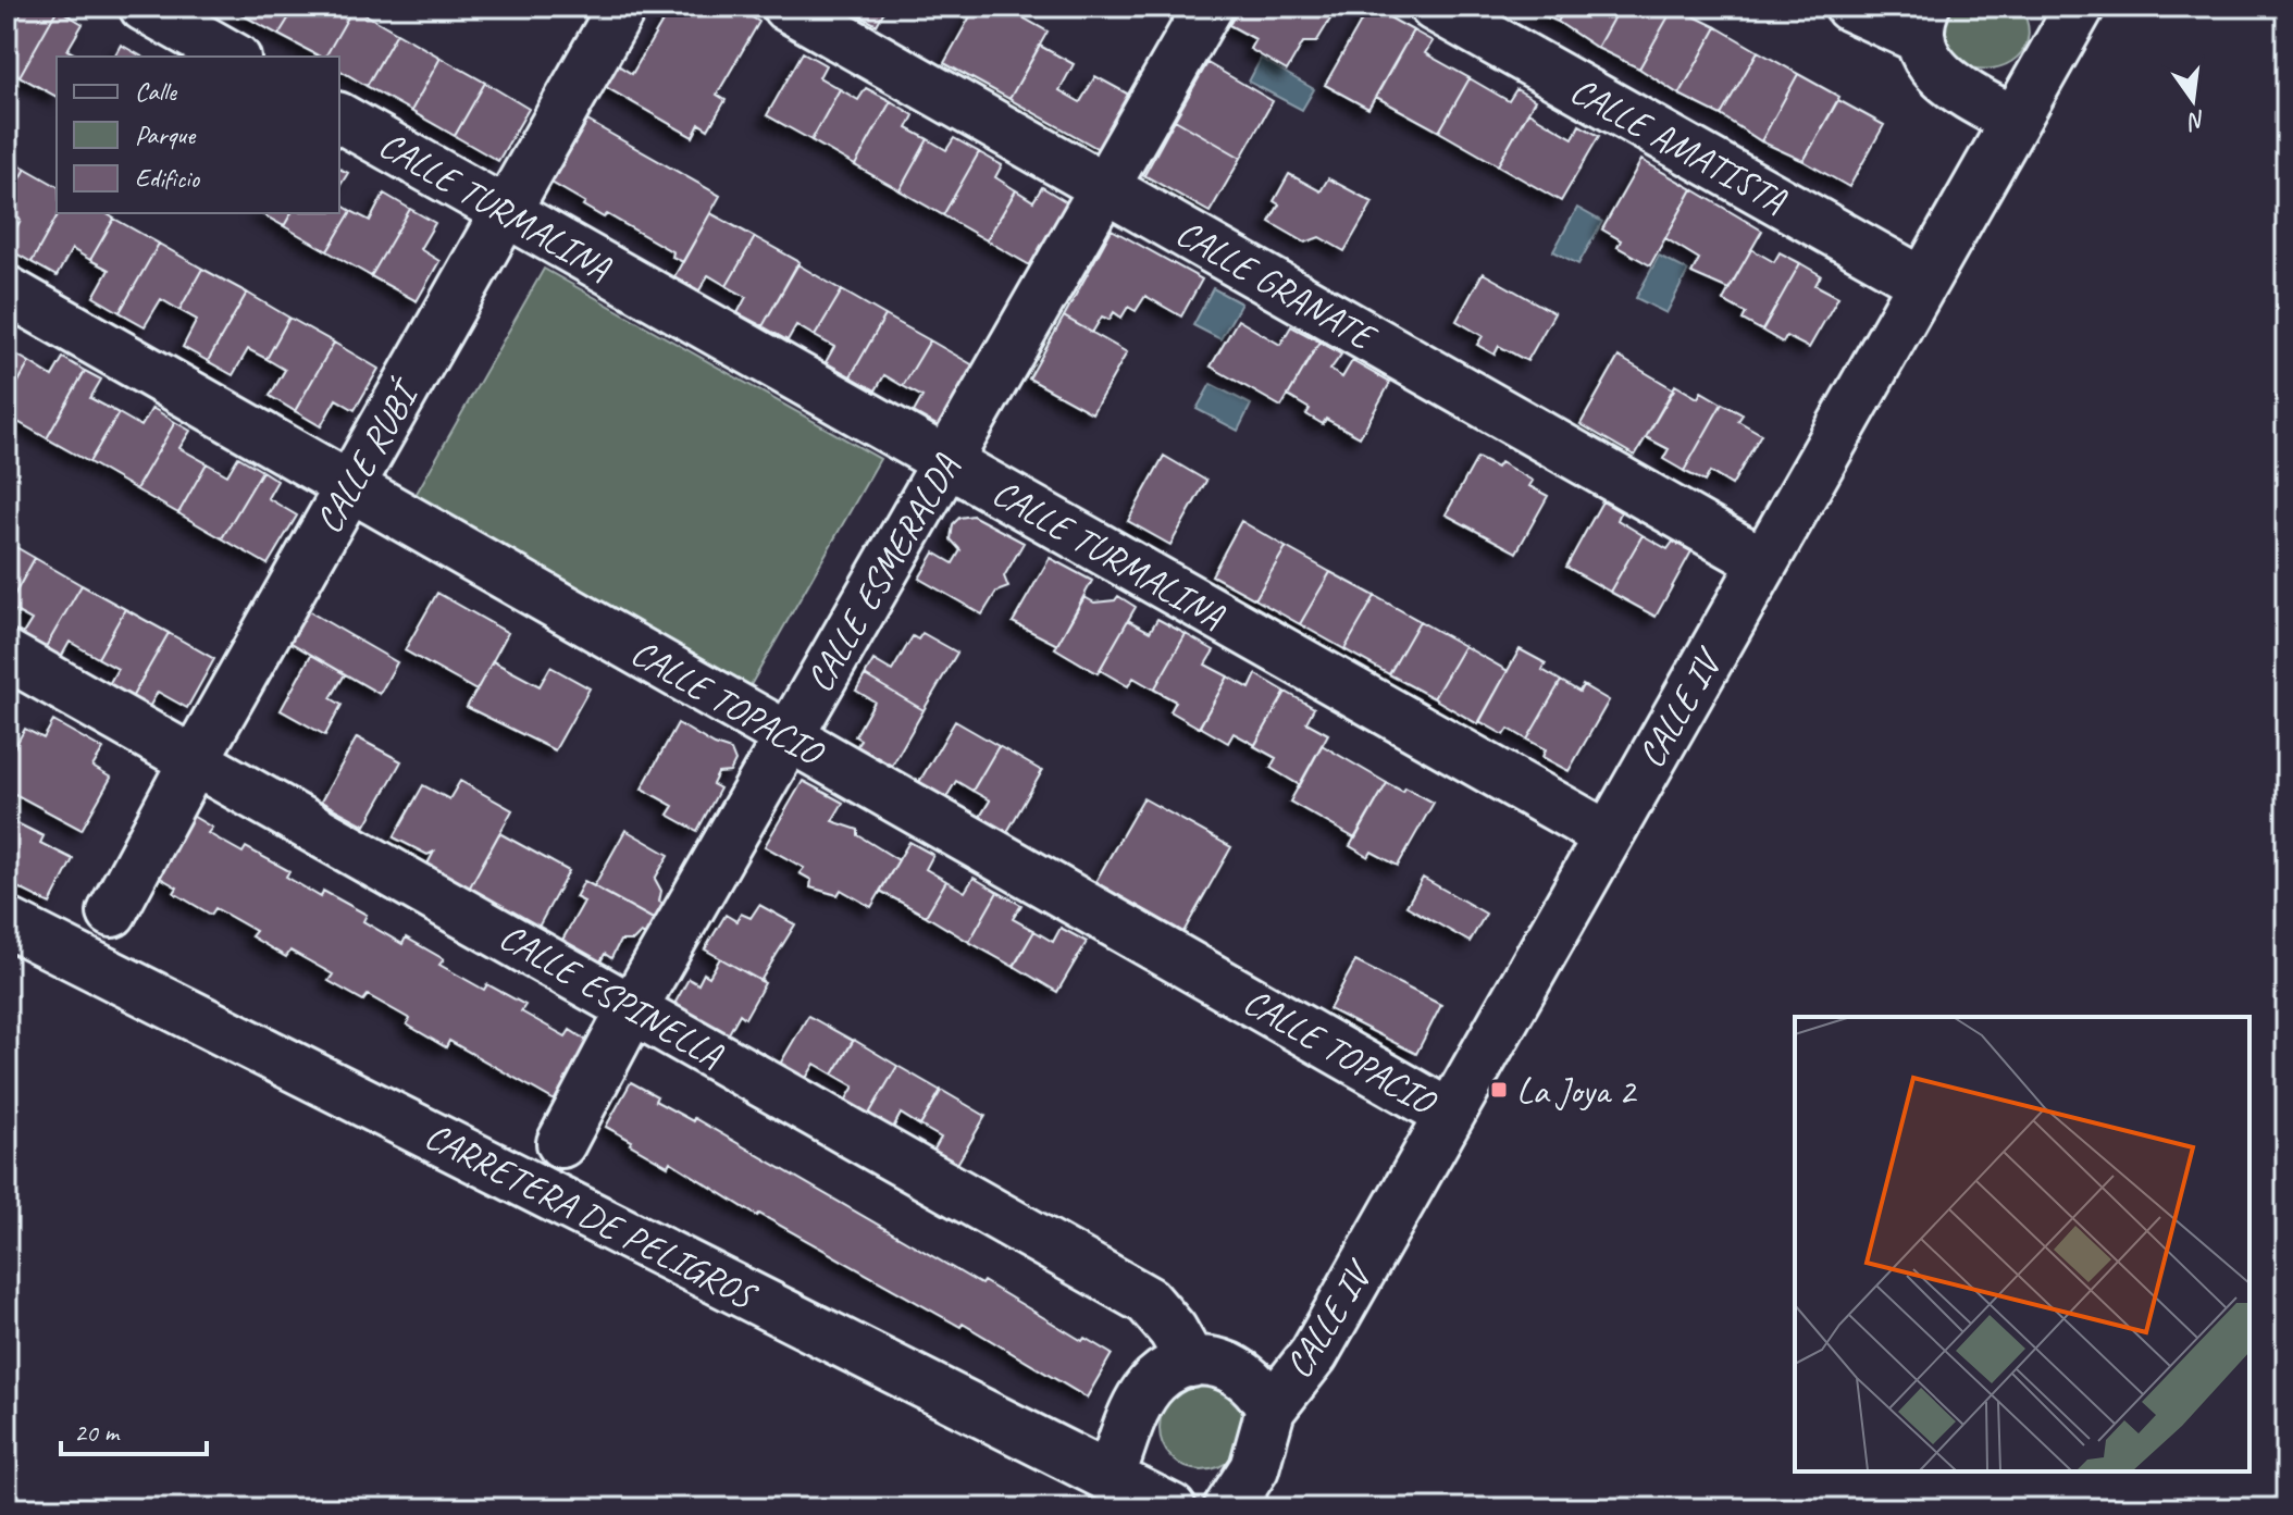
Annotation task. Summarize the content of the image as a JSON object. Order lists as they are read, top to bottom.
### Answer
{
  "streets": {
    "street": [
      "CALLE AMATISTA",
      "CALLE TURMALINA",
      "CALLE GRANATE",
      "CALLE RUBÍ",
      "CALLE ESMERALDA",
      "CALLE TOPACIO",
      "CALLE IV",
      "CALLE ESPINELLA",
      "CARRETERA DE PELIGROS"
    ]
  },
  "crossings": [
    ["CALLE AMATISTA", "CALLE IV"],
    ["CALLE TURMALINA", "CALLE RUBÍ"],
    ["CALLE TURMALINA", "CALLE ESMERALDA"],
    ["CALLE TURMALINA", "CALLE IV"],
    ["CALLE GRANATE", "CALLE ESMERALDA"],
    ["CALLE GRANATE", "CALLE IV"],
    ["CALLE RUBÍ", "CALLE TOPACIO"],
    ["CALLE RUBÍ", "CALLE ESPINELLA"],
    ["CALLE ESMERALDA", "CALLE TOPACIO"],
    ["CALLE ESMERALDA", "CALLE ESPINELLA"],
    ["CALLE TOPACIO", "CALLE IV"]
  ],
  "places": {
    "transit": ["La Joya 2"]
  },
  "legend": ["Calle", "Parque", "Edificio"],
  "scale_bar": "20 m",
  "north": "bottom"
}
